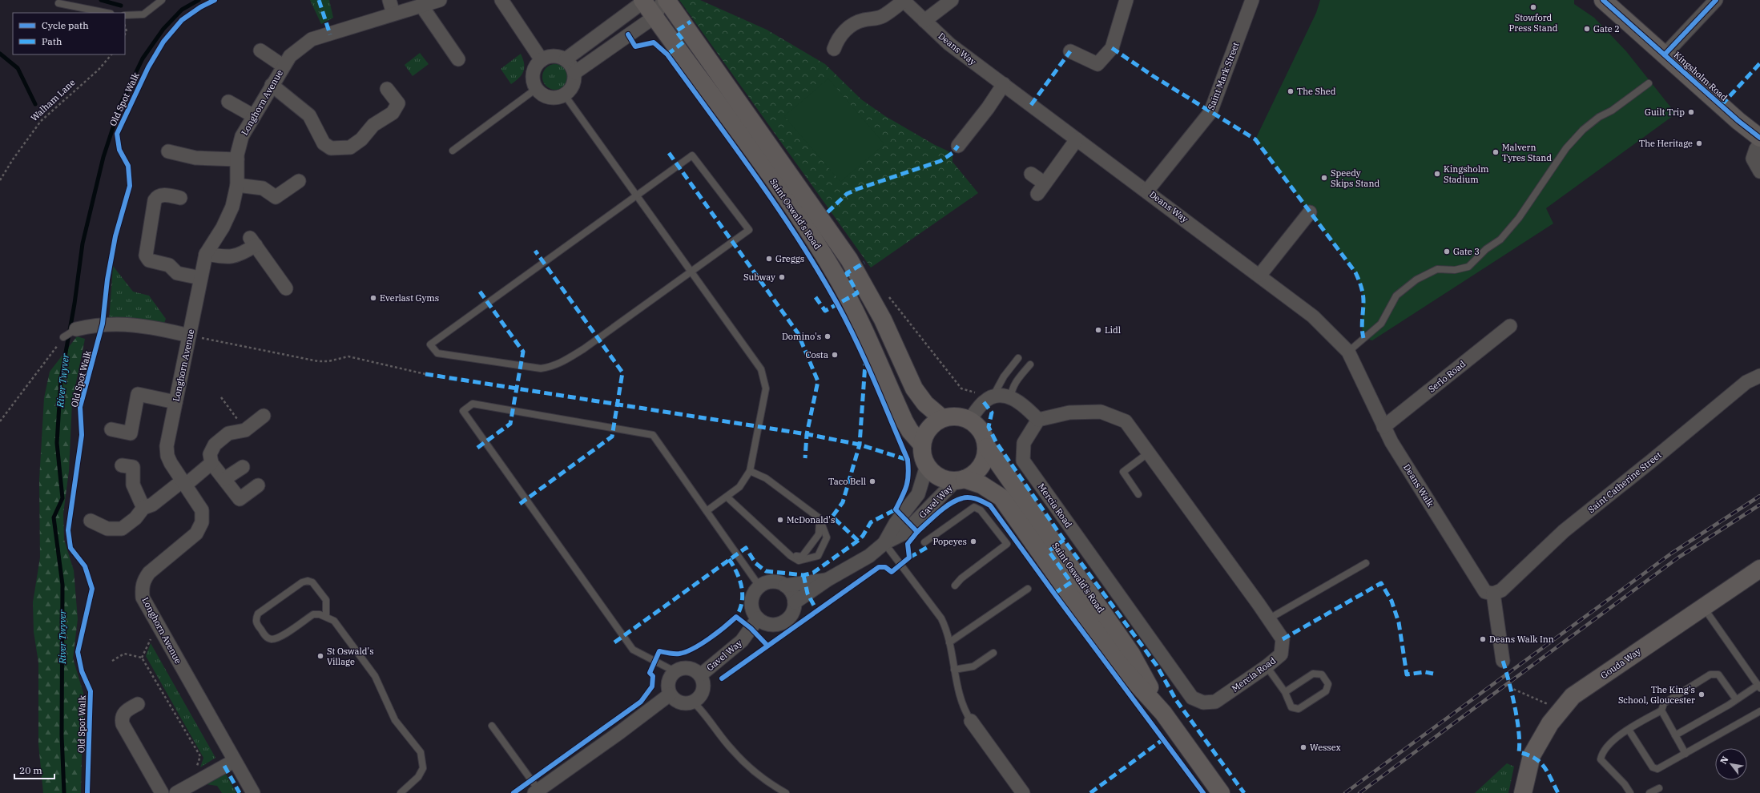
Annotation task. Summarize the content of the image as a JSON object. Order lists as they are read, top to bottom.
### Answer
{
  "streets": {
    "main road": ["Kingsholm Road", "Saint Oswald's Road", "Gouda Way"],
    "street": [
      "Deans Way",
      "Saint Mark Street",
      "Longhorn Avenue",
      "Serlo Road",
      "Saint Catherine Street",
      "Deans Walk",
      "Gavel Way",
      "Mercia Road"
    ],
    "path": ["Walham Lane"],
    "cycle path": ["Old Spot Walk"]
  },
  "crossings": [
    ["Deans Way", "Saint Mark Street"],
    ["Deans Way", "Deans Walk"],
    ["Saint Oswald's Road", "Gavel Way"],
    ["Serlo Road", "Deans Walk"],
    ["Saint Catherine Street", "Deans Walk"]
  ],
  "water": ["River Twyver"],
  "places": [
    "Stowford Press Stand",
    "Gate 2",
    "The Shed",
    "Guilt Trip",
    "The Heritage",
    "Malvern Tyres Stand",
    "Kingsholm Stadium",
    "Speedy Skips Stand",
    "Gate 3",
    "Greggs",
    "Subway",
    "Everlast Gyms",
    "Lidl",
    "Domino's",
    "Costa",
    "Taco Bell",
    "McDonald's",
    "Popeyes",
    "Deans Walk Inn",
    "St Oswald's Village",
    "The King's School, Gloucester",
    "Wessex"
  ],
  "legend": ["Cycle path", "Path"],
  "scale_bar": "20 m",
  "north": "top left"
}
